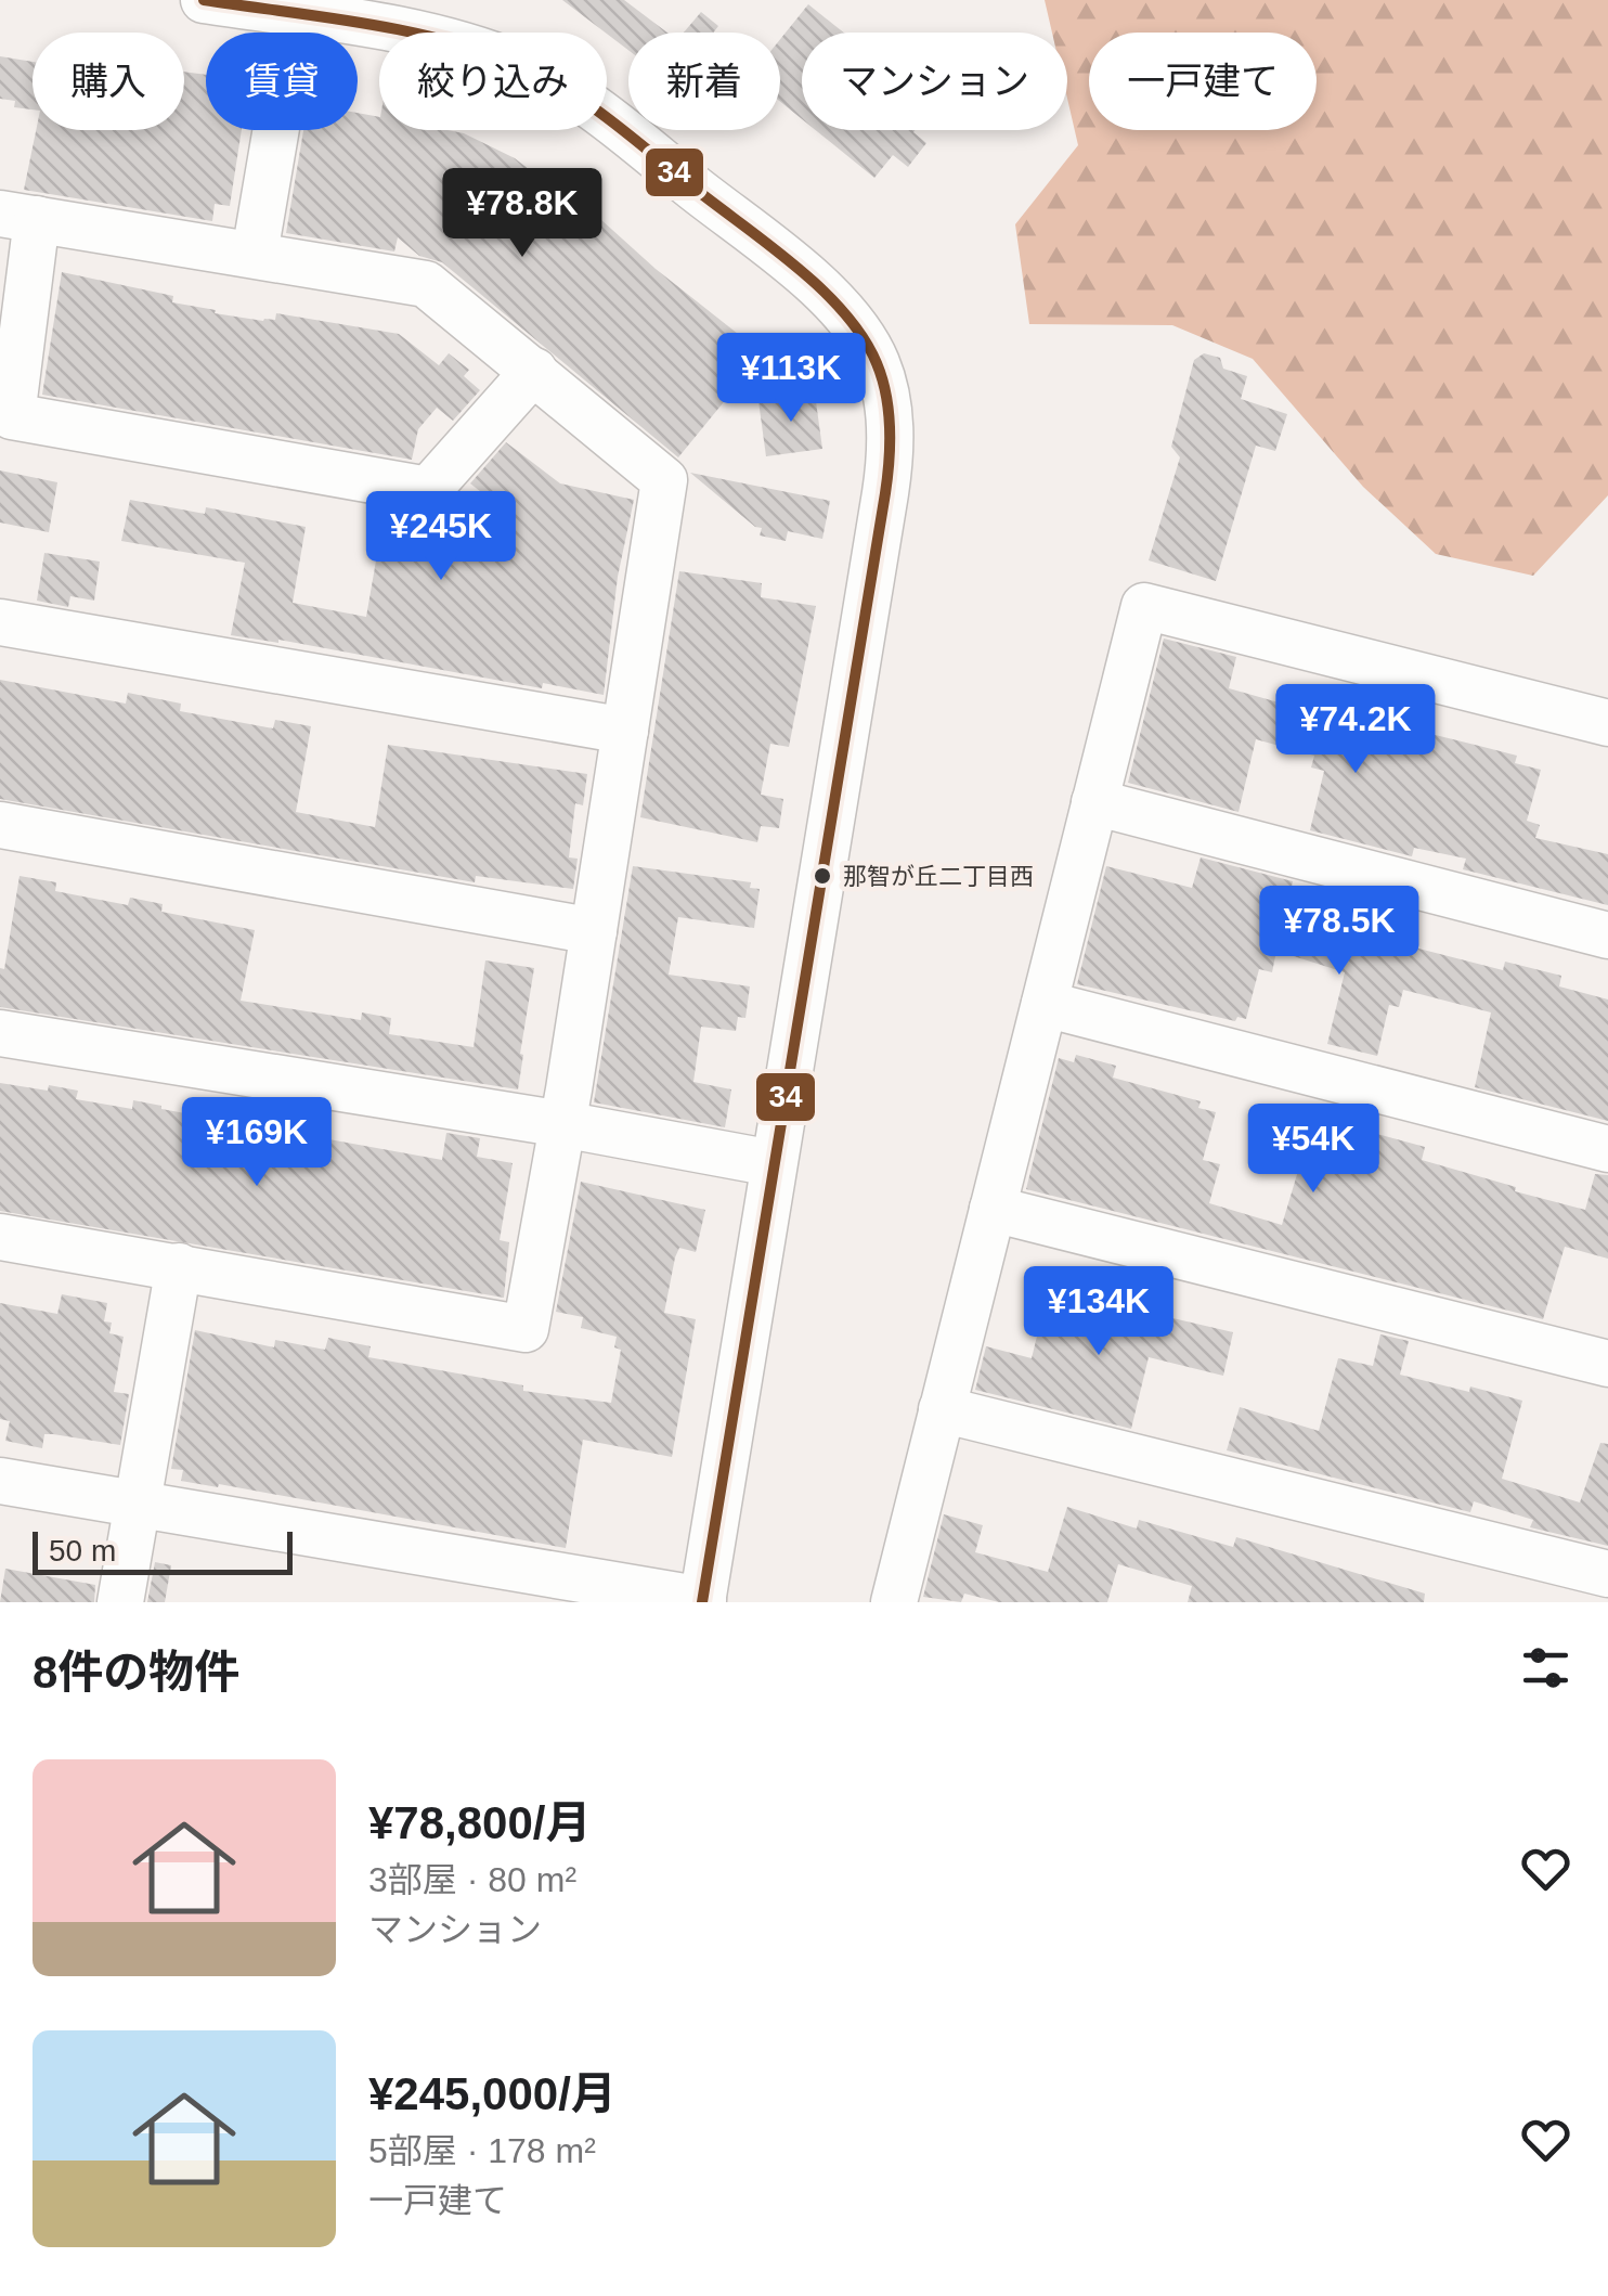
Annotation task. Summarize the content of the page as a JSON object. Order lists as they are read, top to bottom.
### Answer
{
  "places": ["那智が丘二丁目西"],
  "lines": ["transit line 34"],
  "scale_bar": "50 m",
  "page": {
    "chip": [
      "購入",
      "賃貸",
      "絞り込み",
      "新着",
      "マンション",
      "一戸建て"
    ],
    "price": [
      "¥78.8K",
      "¥113K",
      "¥245K",
      "¥74.2K",
      "¥78.5K",
      "¥169K",
      "¥54K",
      "¥134K"
    ],
    "scale": "50 m",
    "heading": "8件の物件",
    "list": [
      {
        "name": "¥78,800/月",
        "note": "3部屋 · 80 m² · マンション"
      },
      {
        "name": "¥245,000/月",
        "note": "5部屋 · 178 m² · 一戸建て"
      }
    ]
  }
}
